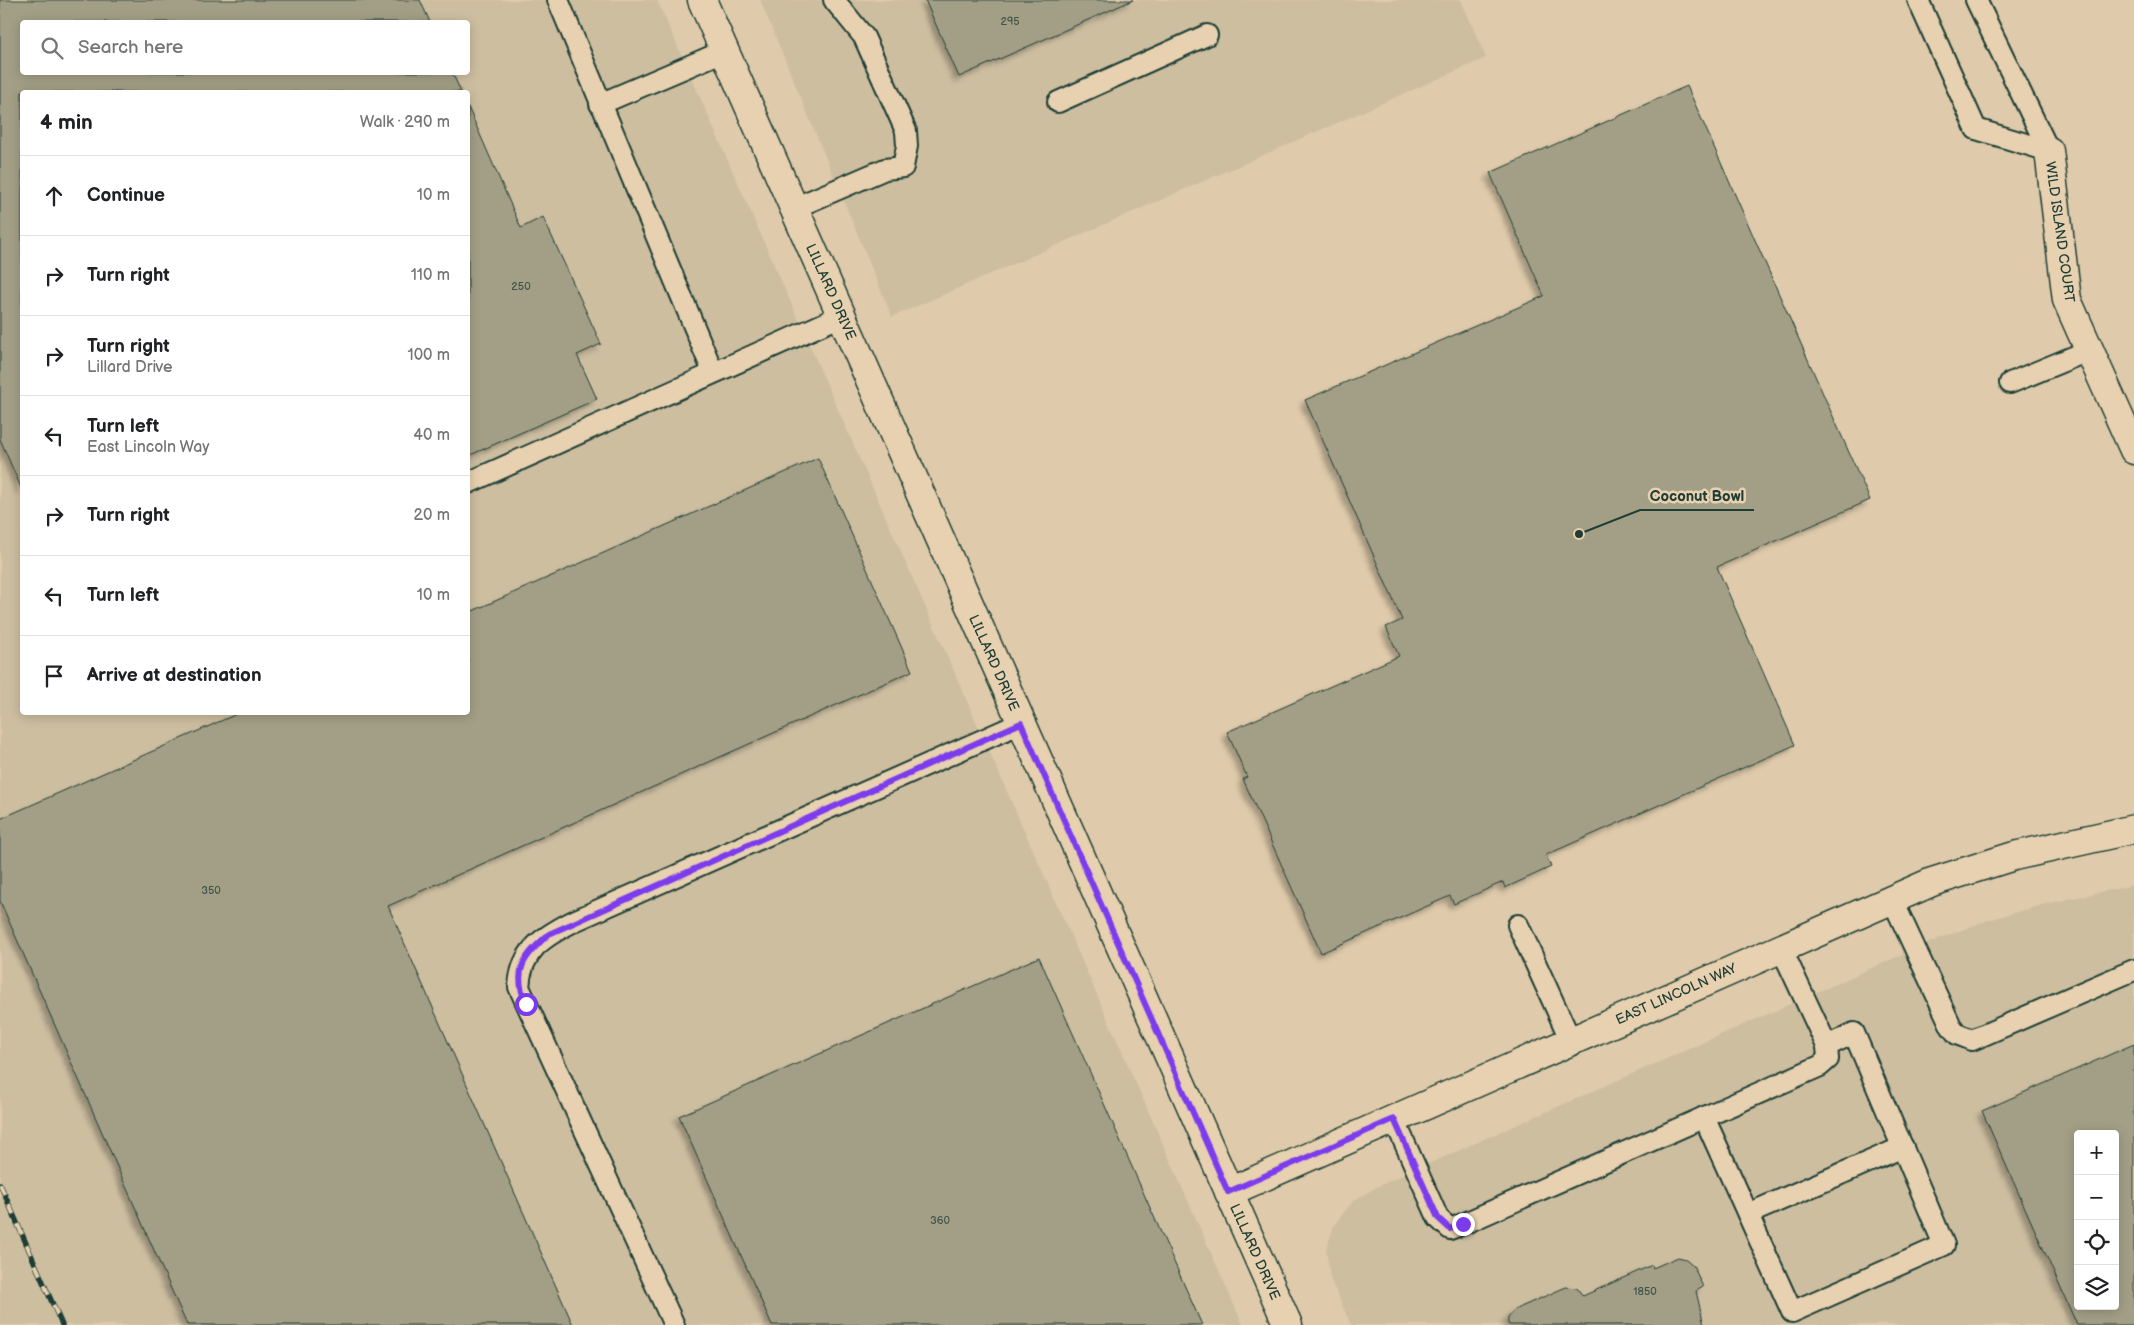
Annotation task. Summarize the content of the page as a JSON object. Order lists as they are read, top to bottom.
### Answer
{
  "streets": {
    "street": ["WILD ISLAND COURT", "LILLARD DRIVE", "EAST LINCOLN WAY"]
  },
  "crossings": [
    ["LILLARD DRIVE", "EAST LINCOLN WAY"]
  ],
  "places": ["Coconut Bowl"],
  "house_numbers": [
    "295",
    "250",
    "350",
    "360",
    "1850"
  ],
  "page": {
    "search": "Search here",
    "heading": ["4 min", "Walk · 290 m"],
    "list": [
      ["Continue", "10 m"],
      ["Turn right", "110 m"],
      ["Turn right", "Lillard Drive", "100 m"],
      ["Turn left", "East Lincoln Way", "40 m"],
      ["Turn right", "20 m"],
      ["Turn left", "10 m"],
      "Arrive at destination"
    ],
    "map_buttons": ["+", "−"]
  }
}
